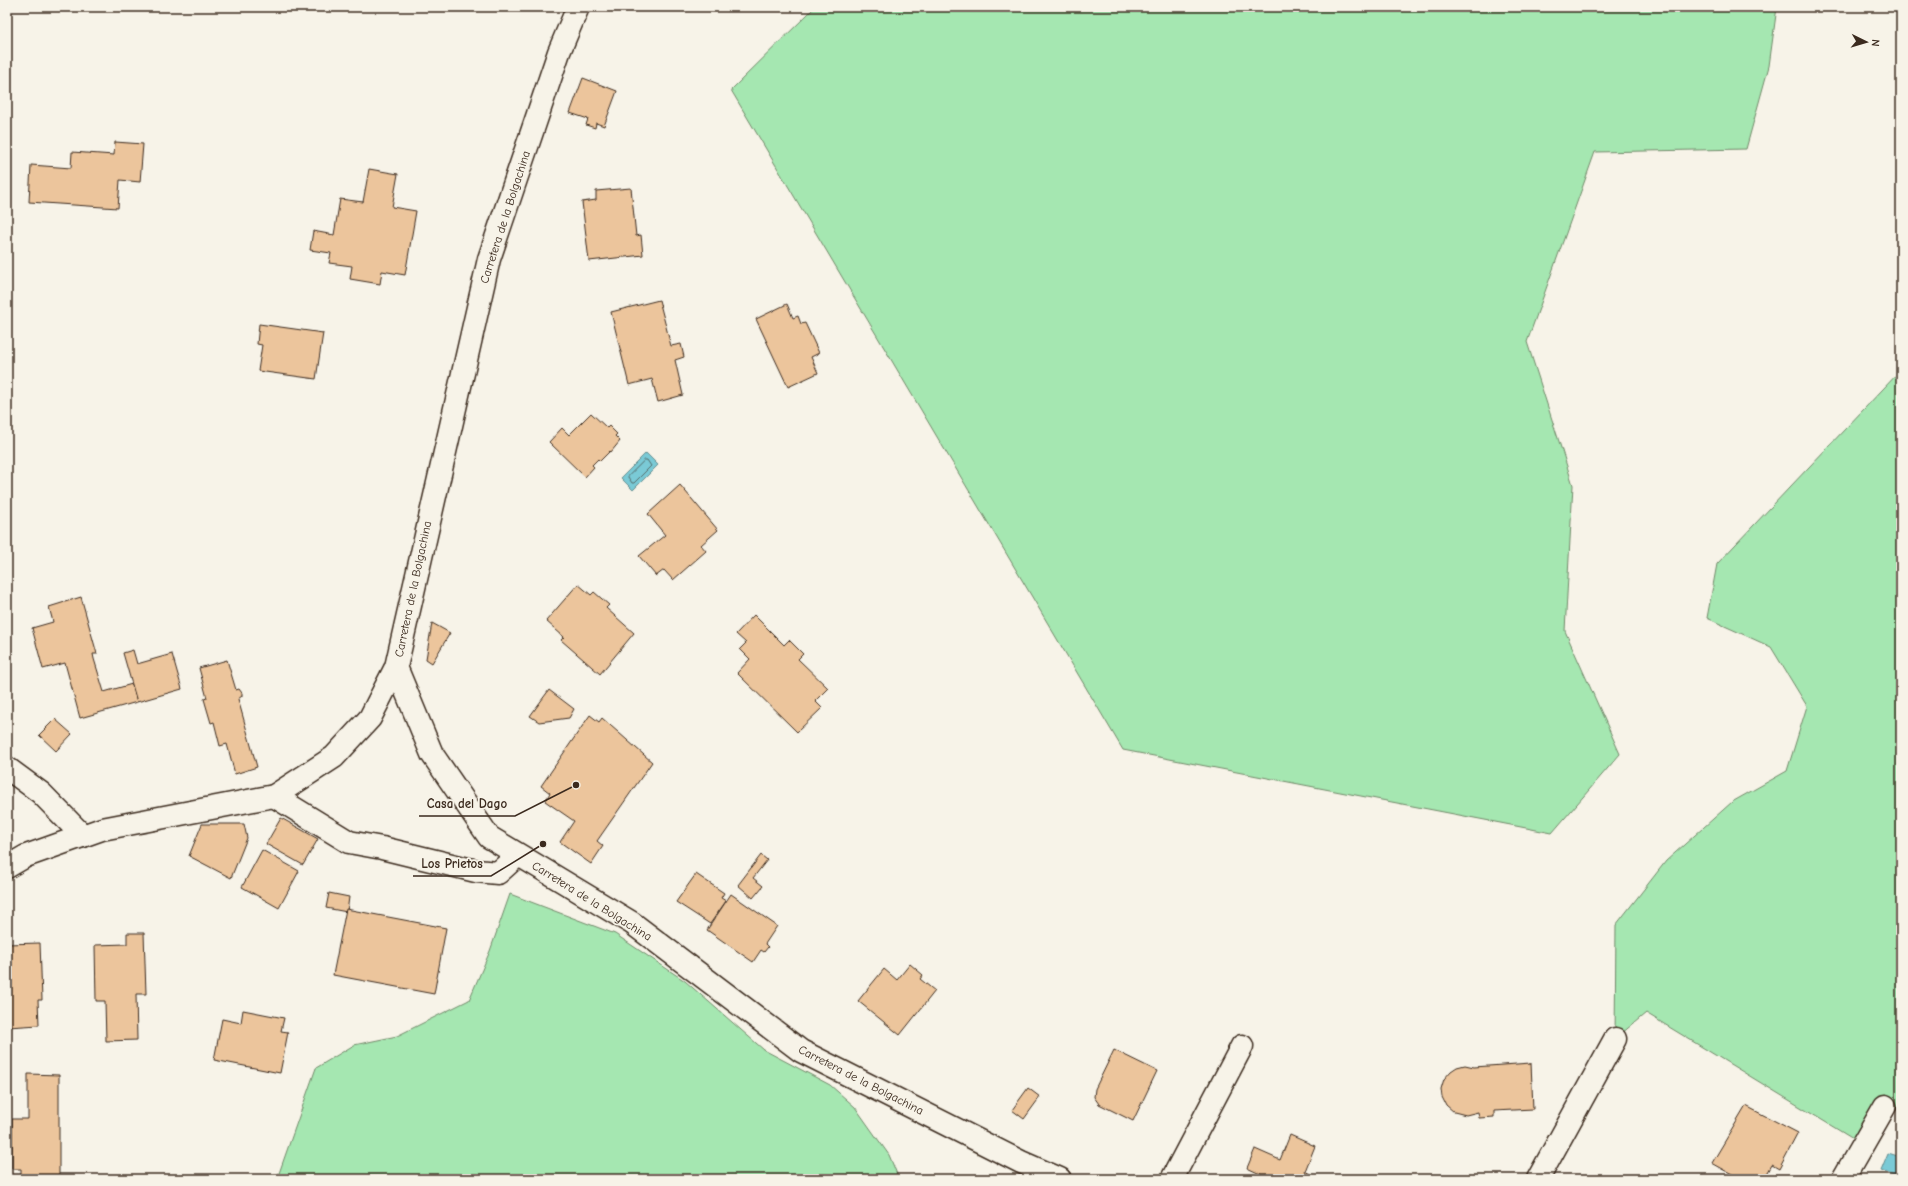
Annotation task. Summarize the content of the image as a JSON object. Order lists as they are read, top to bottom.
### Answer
{
  "streets": {
    "street": ["Carretera de la Bolgachina"]
  },
  "places": ["Casa del Dago", "Los Prietos"],
  "north": "right"
}
